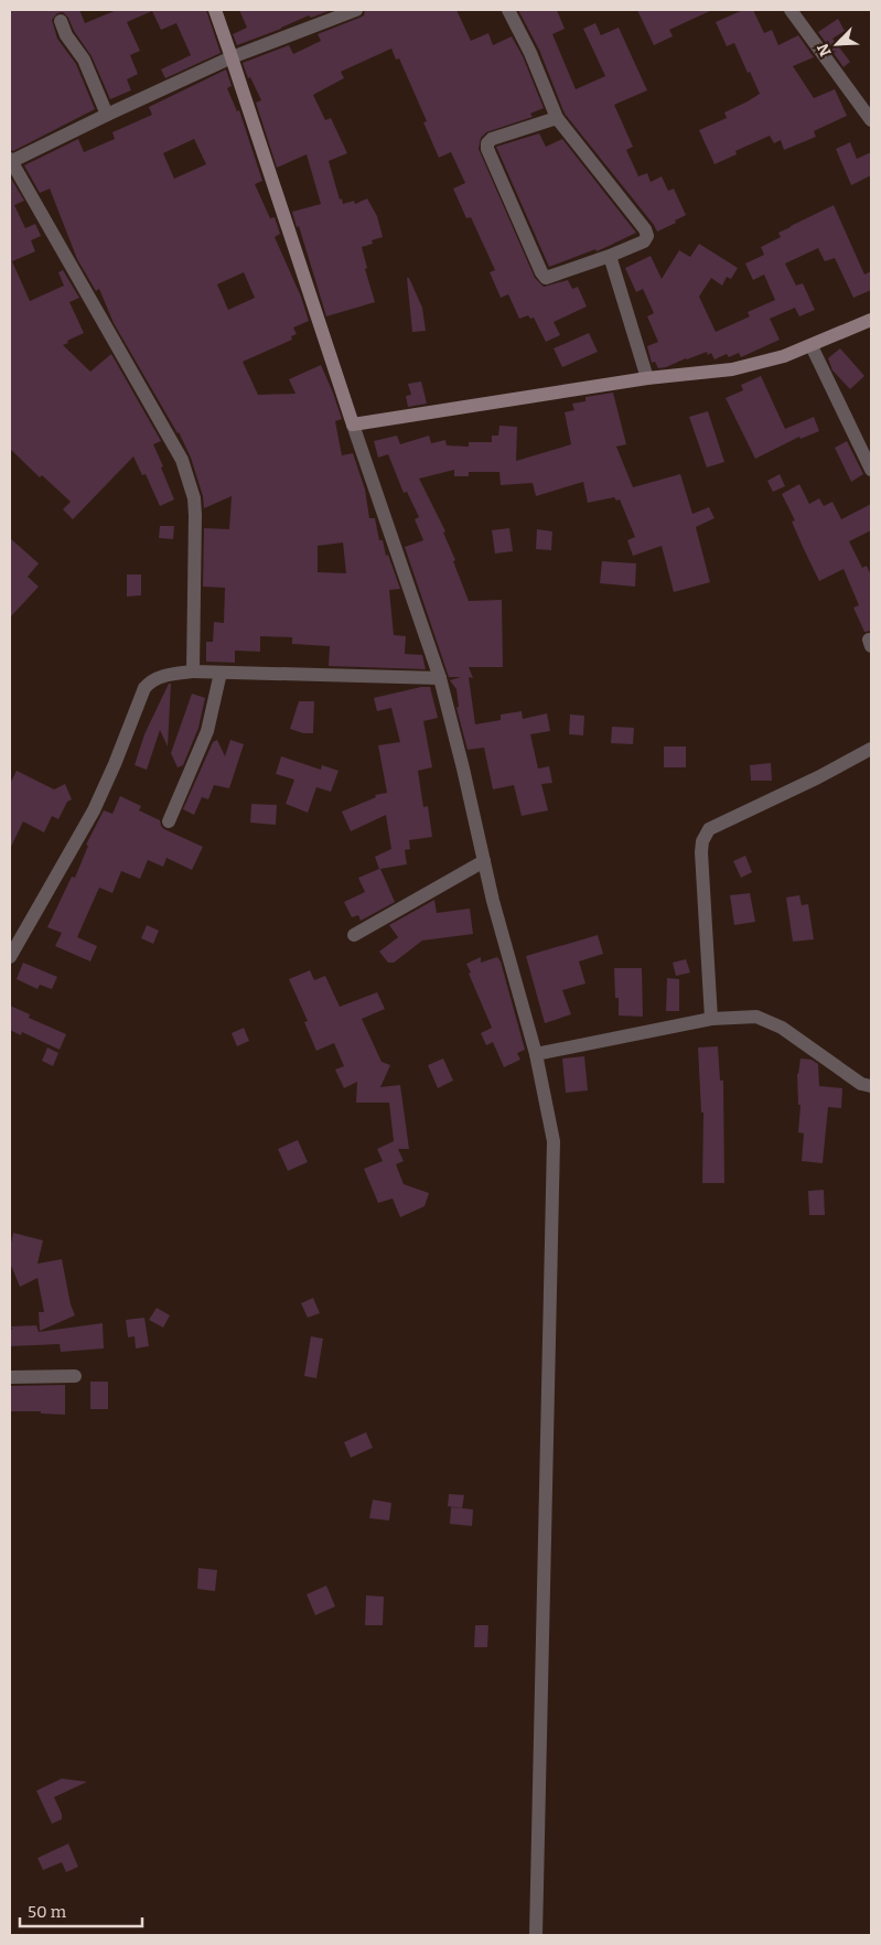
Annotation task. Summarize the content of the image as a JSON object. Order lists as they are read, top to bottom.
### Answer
{
  "scale_bar": "50 m",
  "north": "bottom left"
}
